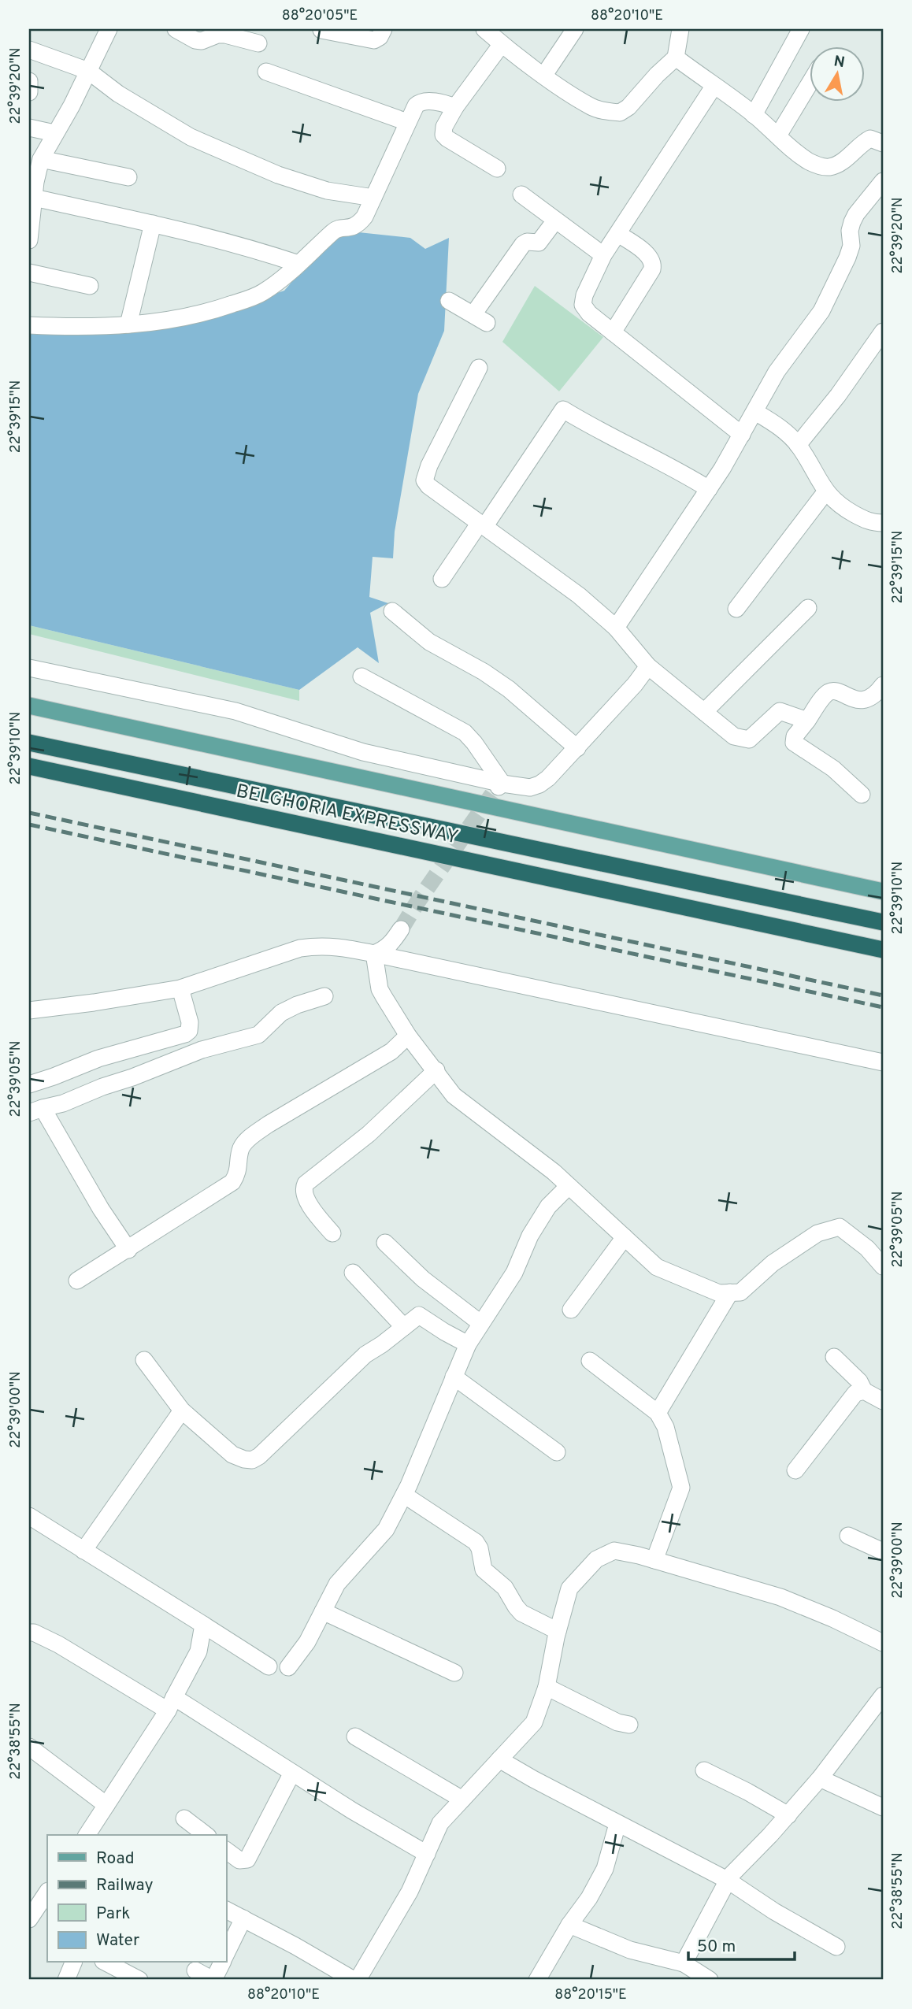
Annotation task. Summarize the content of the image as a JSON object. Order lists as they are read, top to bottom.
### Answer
{
  "streets": {
    "highway": ["BELGHORIA EXPRESSWAY"]
  },
  "legend": [
    "Road",
    "Railway",
    "Park",
    "Water"
  ],
  "scale_bar": "50 m",
  "north": "top",
  "coordinates": [
    "88°20'05\"E",
    "88°20'10\"E",
    "22°39'20\"N",
    "22°39'15\"N",
    "22°39'10\"N",
    "22°39'05\"N",
    "22°39'00\"N",
    "22°38'55\"N",
    "88°20'15\"E"
  ]
}
